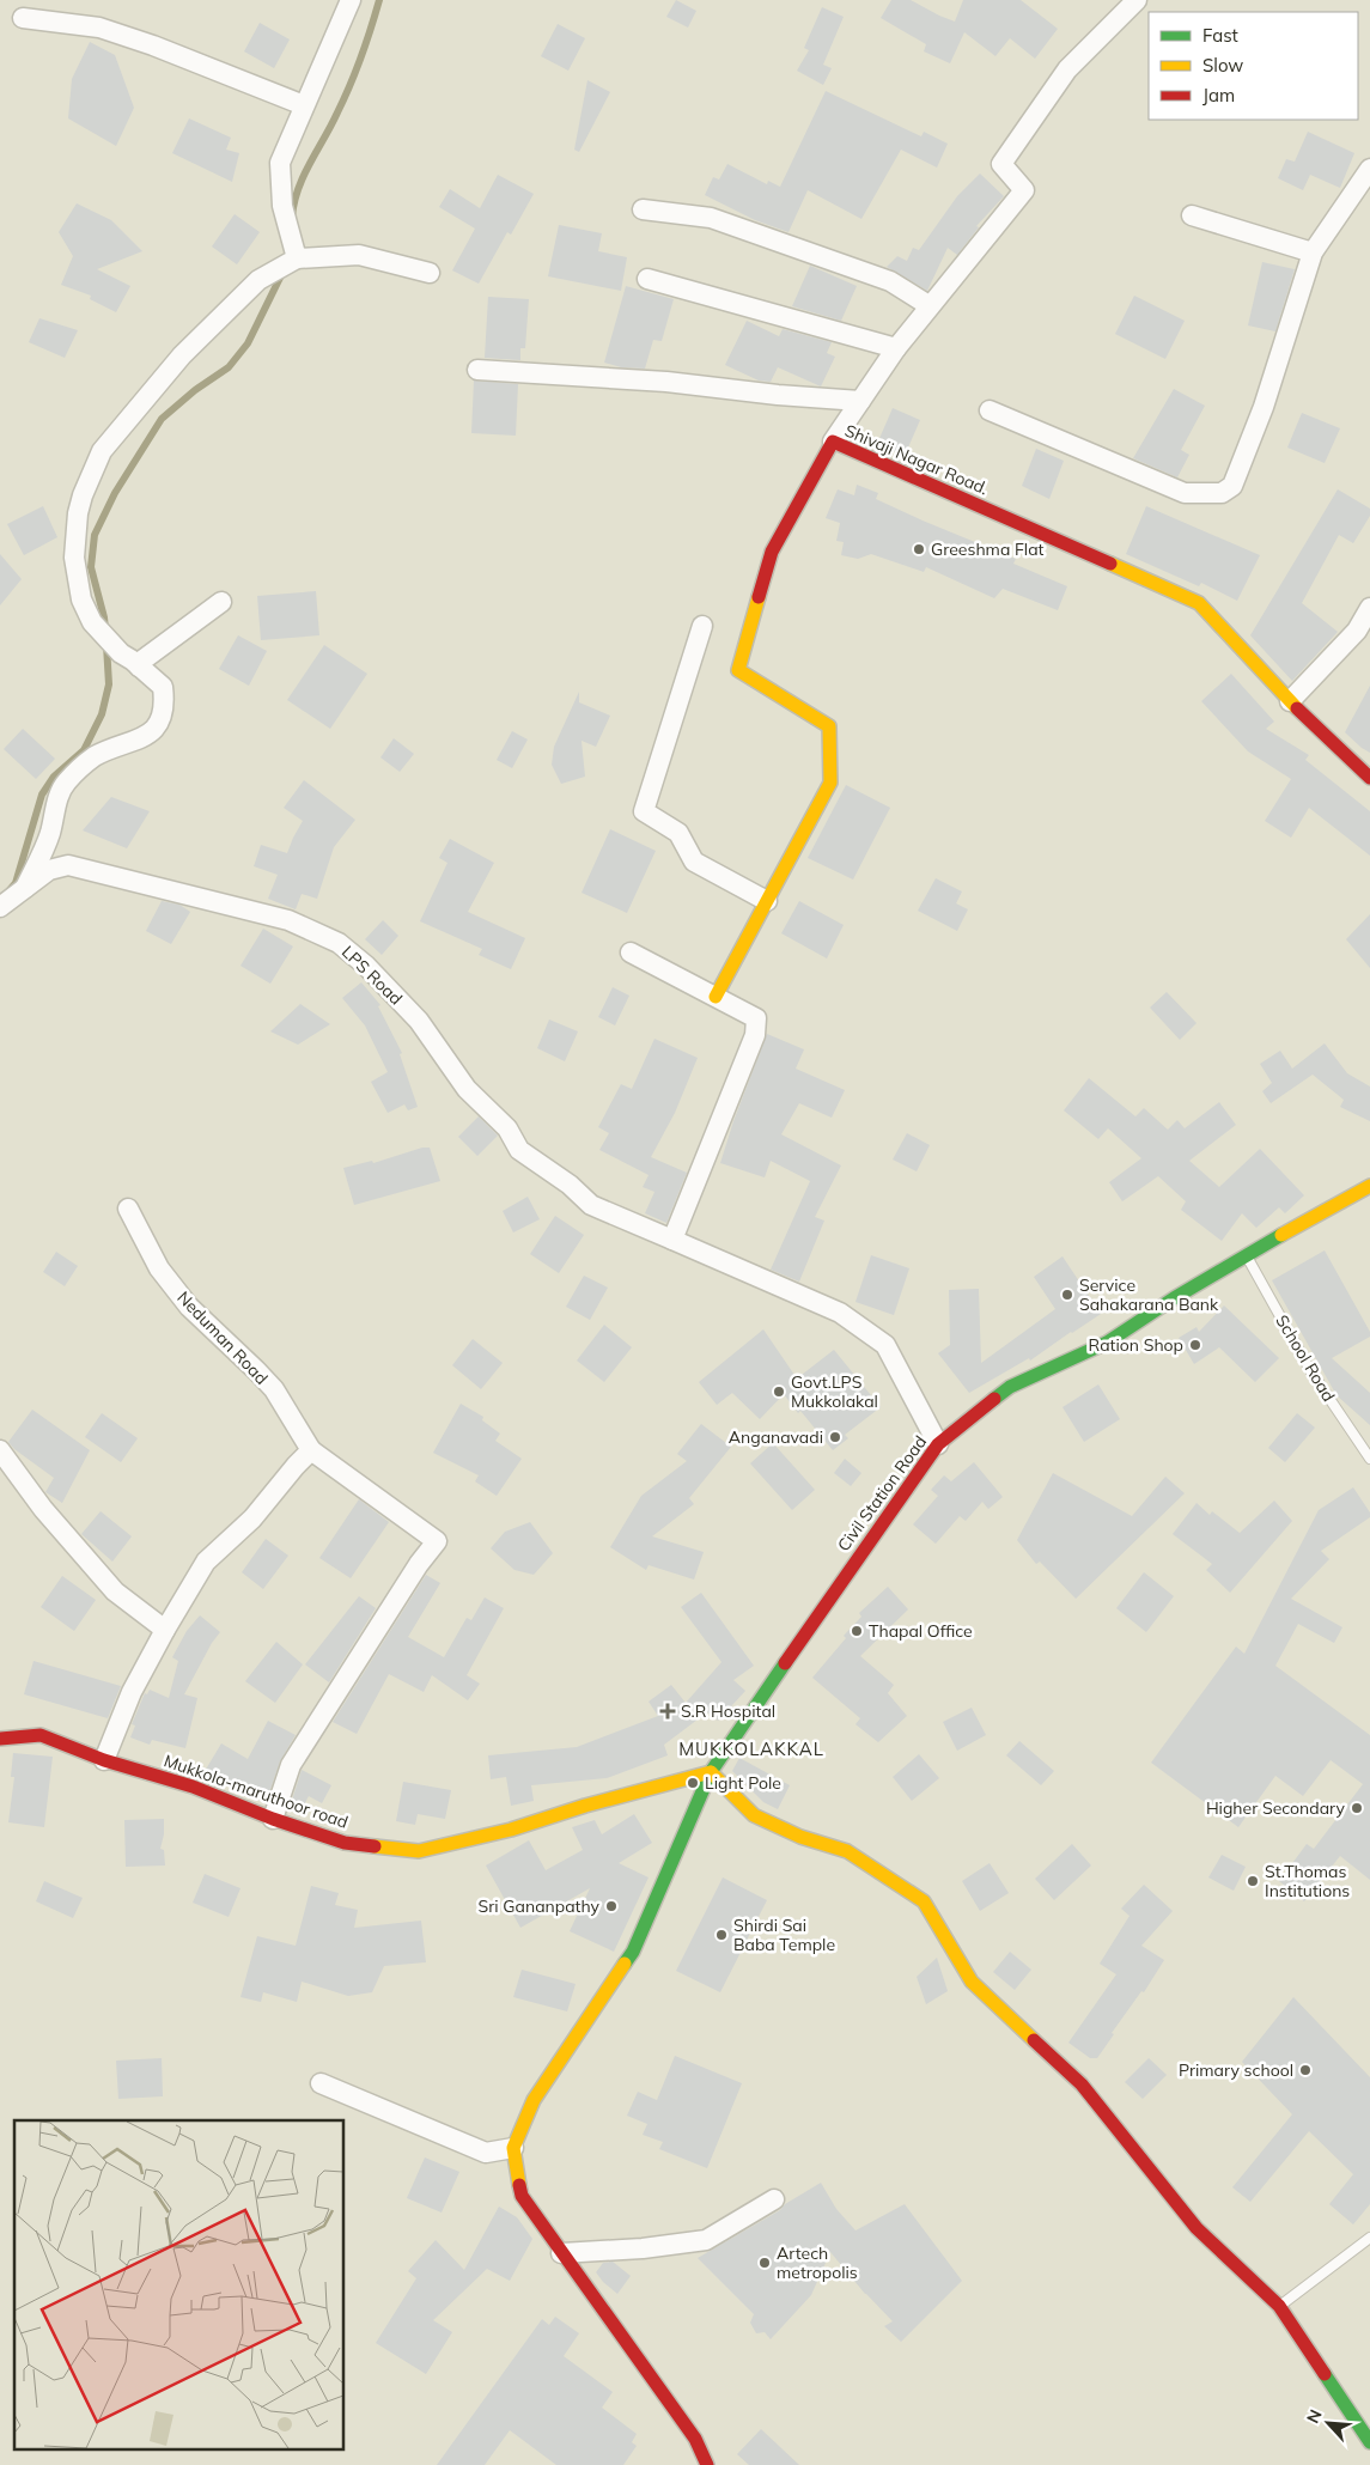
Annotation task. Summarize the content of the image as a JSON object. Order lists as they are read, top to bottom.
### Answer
{
  "streets": {
    "main road": ["Shivaji Nagar Road.", "Civil Station Road", "Mukkola-maruthoor road"],
    "street": ["LPS Road", "Neduman Road"],
    "lane": ["School Road"]
  },
  "crossings": [
    ["LPS Road", "Civil Station Road"],
    ["School Road", "Civil Station Road"],
    ["Civil Station Road", "Mukkola-maruthoor road"]
  ],
  "districts": ["MUKKOLAKKAL"],
  "places": {
    "other": [
      "Greeshma Flat",
      "Service Sahakarana Bank",
      "Ration Shop",
      "Govt.LPS Mukkolakal",
      "Anganavadi",
      "Thapal Office",
      "Light Pole",
      "Higher Secondary",
      "St.Thomas Institutions",
      "Sri Gananpathy",
      "Shirdi Sai Baba Temple",
      "Primary school",
      "Artech metropolis"
    ],
    "health": ["S.R Hospital"]
  },
  "legend": ["Fast", "Slow", "Jam"],
  "north": "top left"
}
